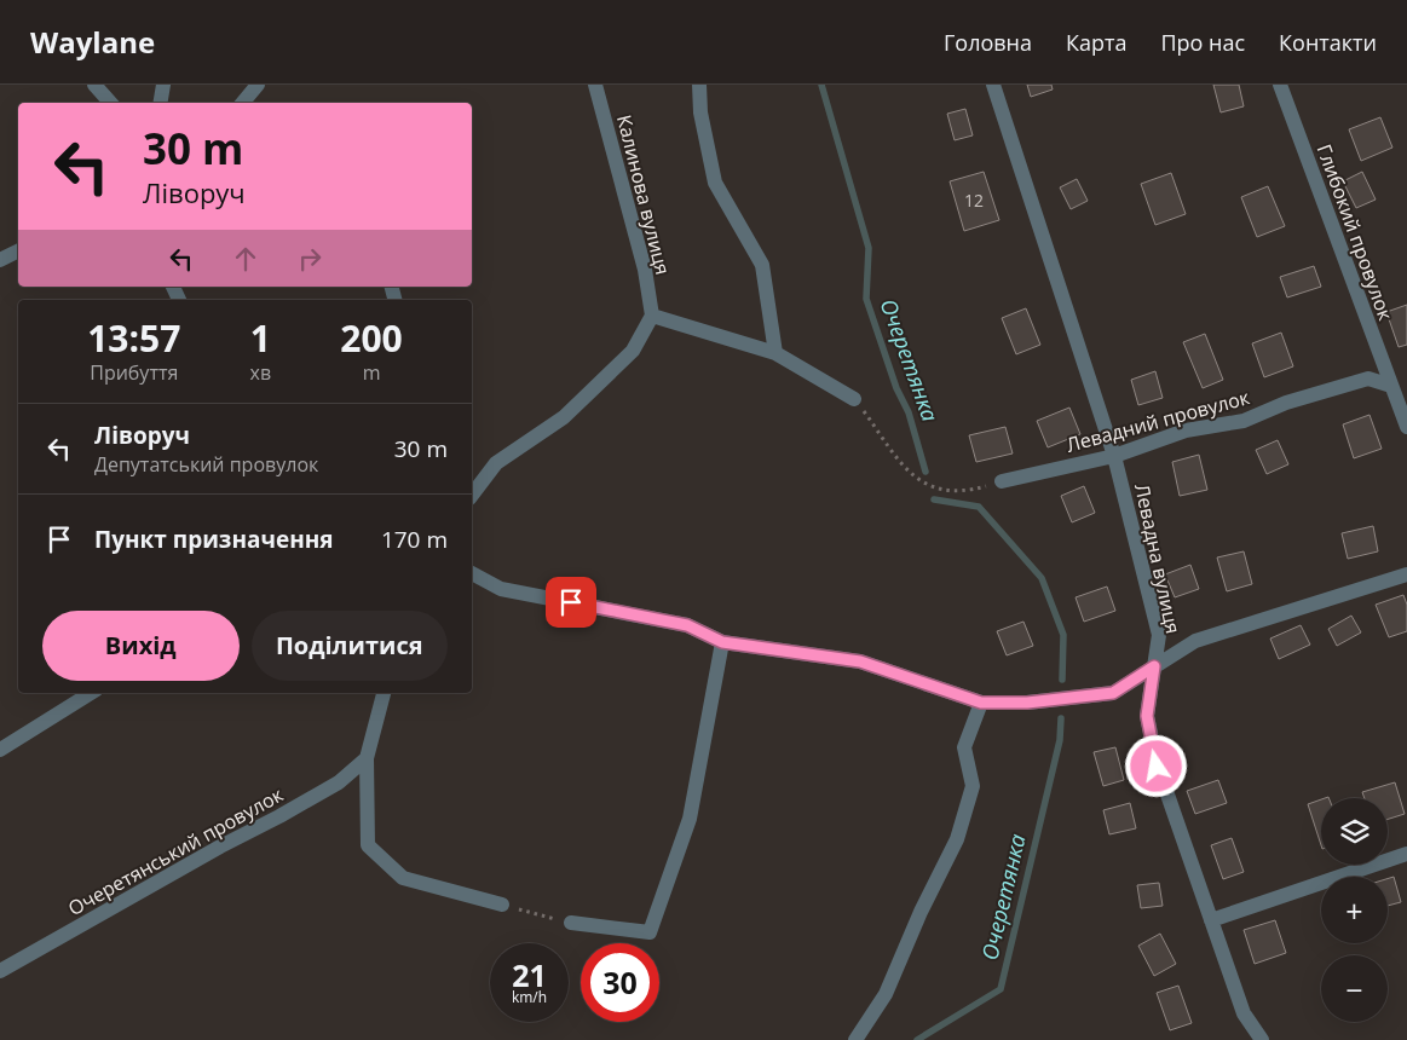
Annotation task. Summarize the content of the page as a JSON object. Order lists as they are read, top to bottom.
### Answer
{
  "streets": {
    "street": [
      "Калинова вулиця",
      "Глибокий провулок",
      "Левадний провулок",
      "Левадна вулиця",
      "Очеретянський провулок"
    ]
  },
  "crossings": [
    ["Глибокий провулок", "Левадний провулок"],
    ["Левадний провулок", "Левадна вулиця"]
  ],
  "water": ["Очеретянка"],
  "house_numbers": ["12"],
  "page": {
    "header": "Waylane",
    "nav": [
      "Головна",
      "Карта",
      "Про нас",
      "Контакти"
    ],
    "turn": ["30 m", "Ліворуч"],
    "eta": [
      "13:57",
      "Прибуття",
      "1",
      "хв",
      "200",
      "m"
    ],
    "list": [
      {
        "name": "Ліворуч",
        "note": "Депутатський провулок",
        "value": "30 m"
      },
      {
        "name": "Пункт призначення",
        "value": "170 m"
      }
    ],
    "buttons": ["Вихід", "Поділитися"],
    "map_buttons": ["+", "−"],
    "speed": "21 km/h",
    "limit": "30"
  }
}
